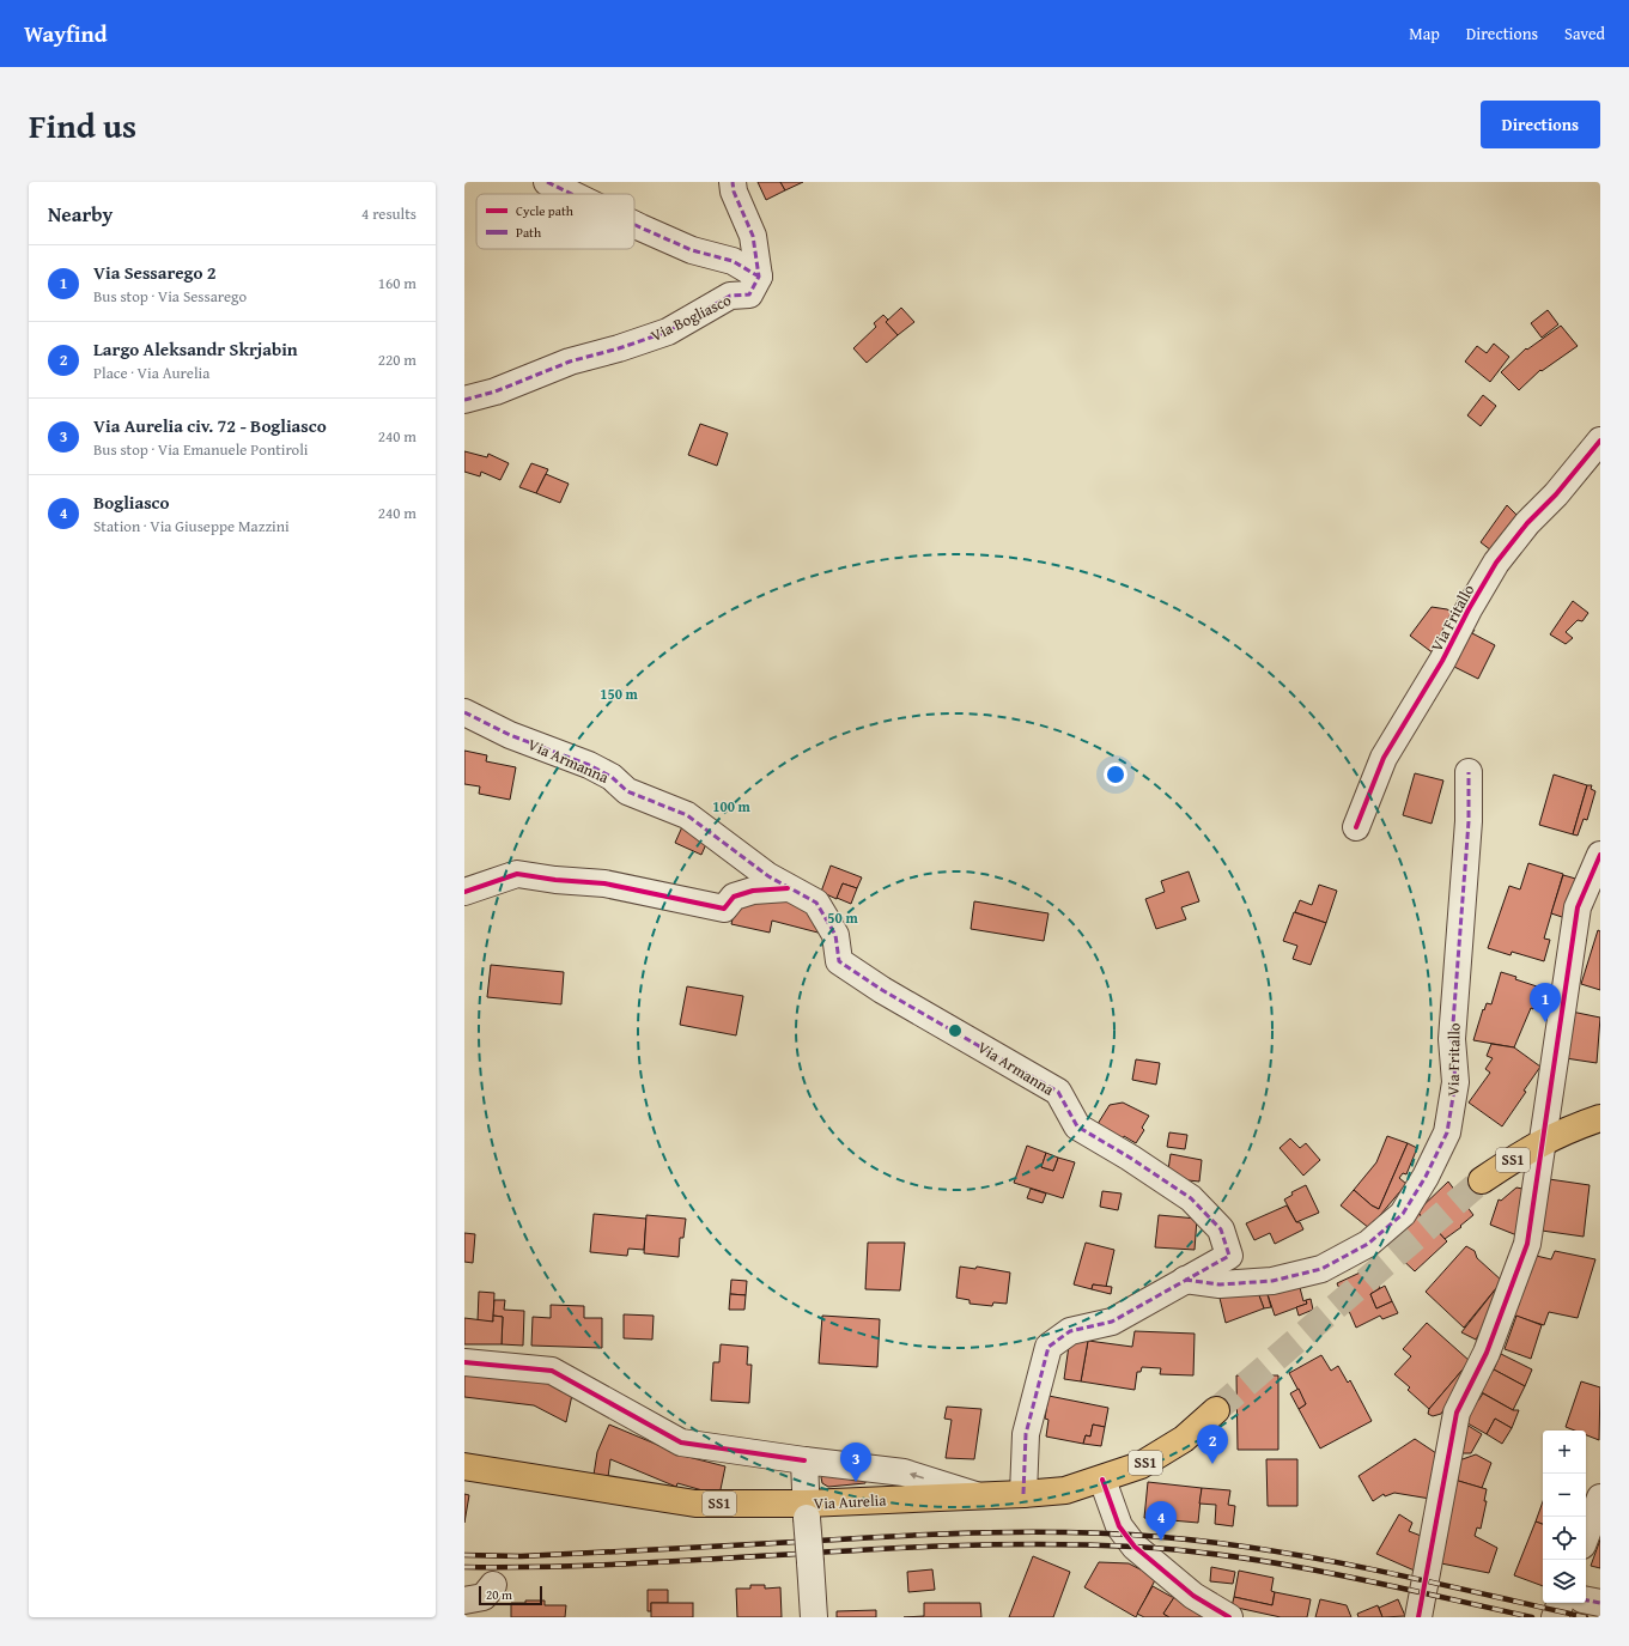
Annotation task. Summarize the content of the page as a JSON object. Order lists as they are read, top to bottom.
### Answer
{
  "streets": {
    "main road": ["SS1", "Via Aurelia"],
    "street": ["Via Bogliasco", "Via Fritallo", "Via Armanna"]
  },
  "crossings": [
    ["Via Fritallo", "Via Armanna"],
    ["Via Armanna", "Via Aurelia"]
  ],
  "legend": ["Cycle path", "Path"],
  "scale_bar": "20 m",
  "page": {
    "header": "Wayfind",
    "nav": ["Map", "Directions", "Saved"],
    "title": "Find us",
    "buttons": "Directions",
    "heading": ["Nearby", "4 results"],
    "list": [
      {
        "mark": "1",
        "name": "Via Sessarego 2",
        "note": "Bus stop · Via Sessarego",
        "value": "160 m"
      },
      {
        "mark": "2",
        "name": "Largo Aleksandr Skrjabin",
        "note": "Place · Via Aurelia",
        "value": "220 m"
      },
      {
        "mark": "3",
        "name": "Via Aurelia civ. 72 - Bogliasco",
        "note": "Bus stop · Via Emanuele Pontiroli",
        "value": "240 m"
      },
      {
        "mark": "4",
        "name": "Bogliasco",
        "note": "Station · Via Giuseppe Mazzini",
        "value": "240 m"
      }
    ],
    "pins": [
      "1",
      "2",
      "3",
      "4"
    ],
    "map_buttons": ["+", "−"],
    "scale": "20 m"
  },
  "rings": ["150 m", "100 m", "50 m"]
}
